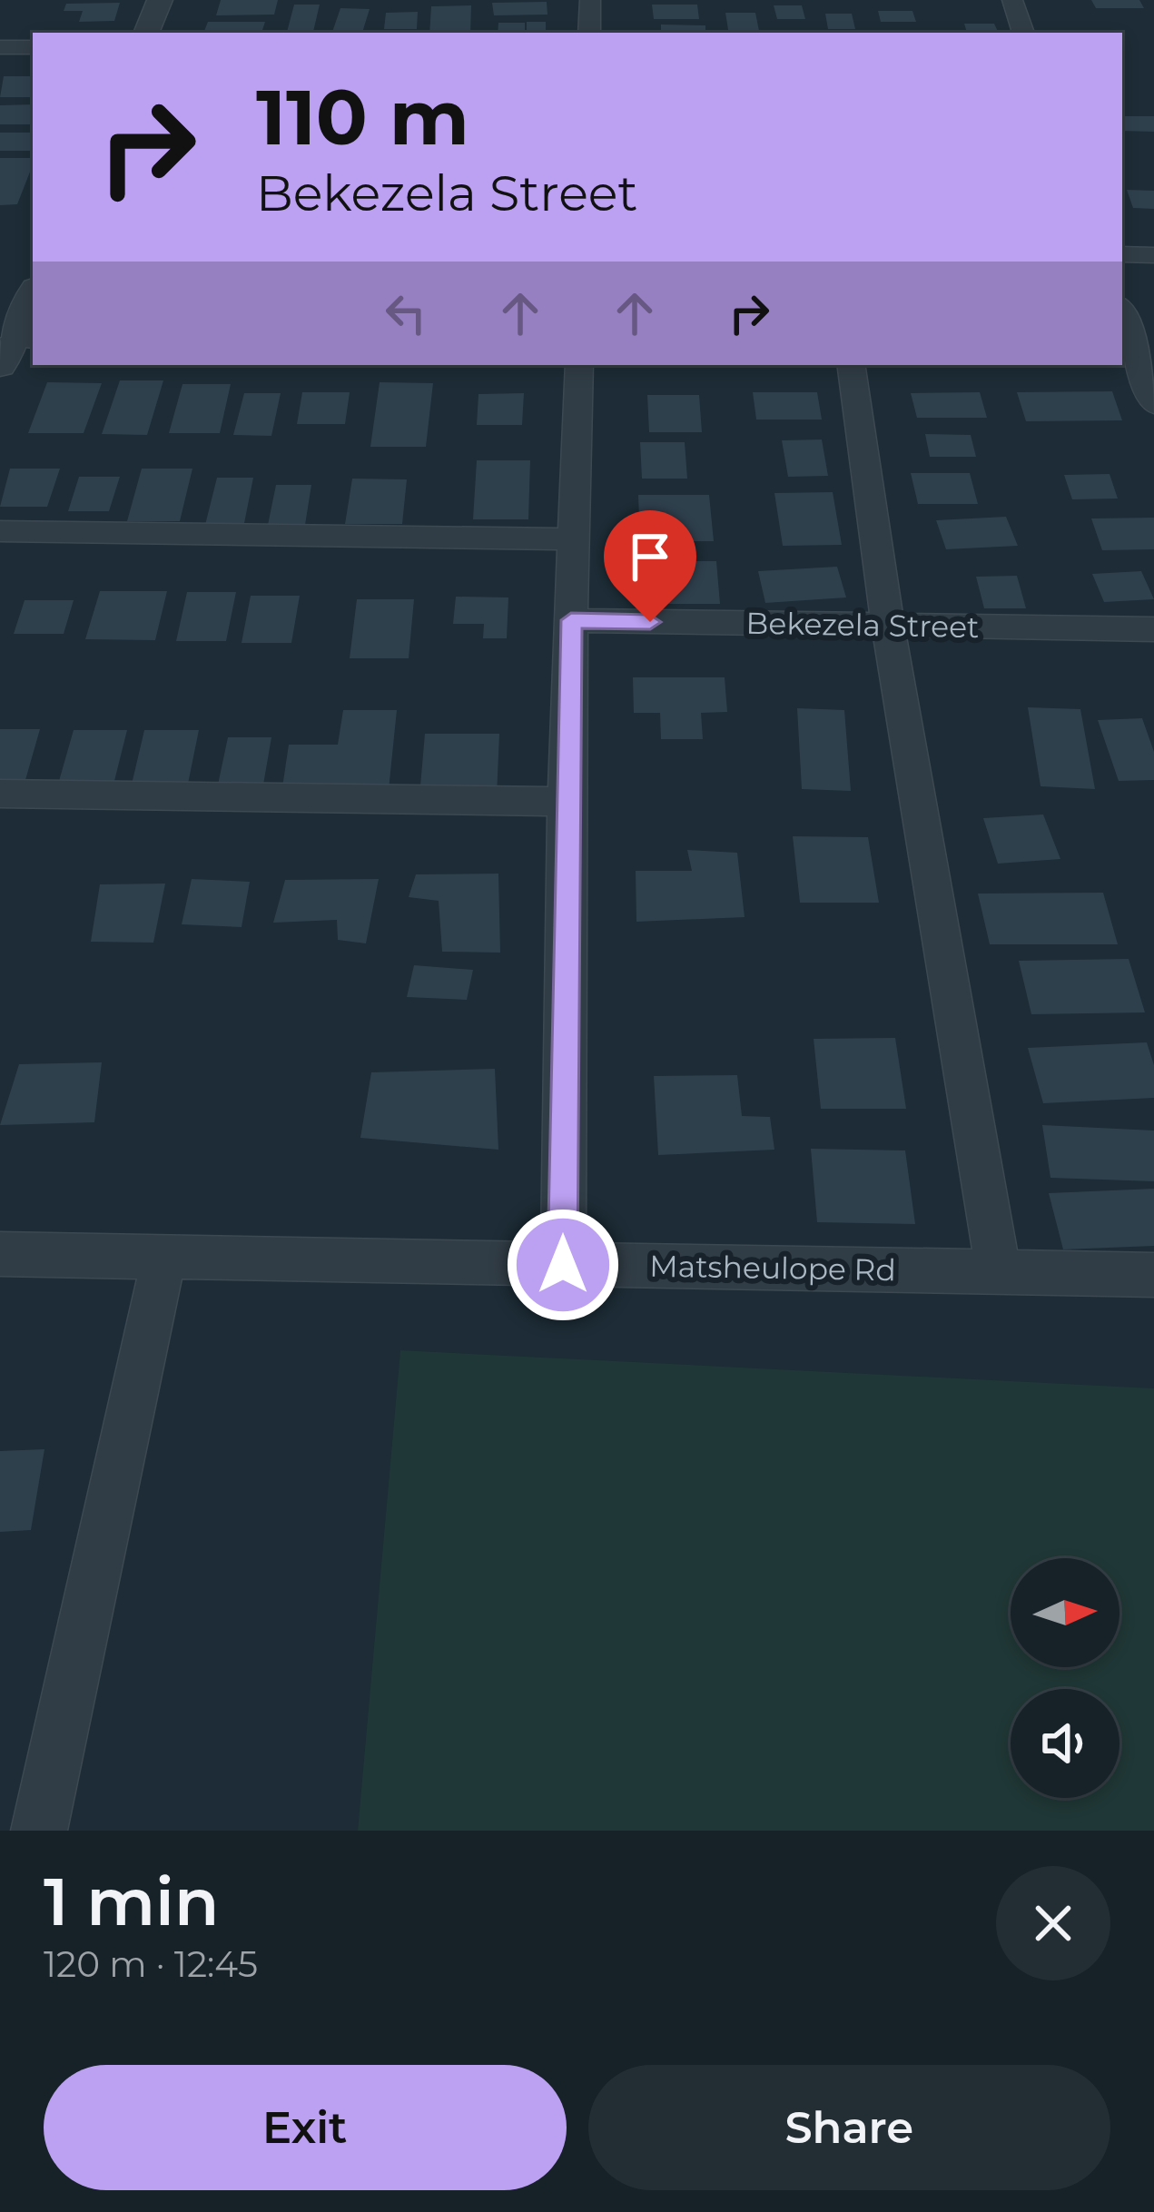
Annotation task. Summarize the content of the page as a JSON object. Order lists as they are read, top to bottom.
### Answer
{
  "streets": {
    "street": ["Bekezela Street", "Matsheulope Rd"]
  },
  "north": "right",
  "page": {
    "turn": ["110 m", "Bekezela Street"],
    "heading": ["1 min", "120 m · 12:45"],
    "buttons": ["Exit", "Share"]
  }
}
